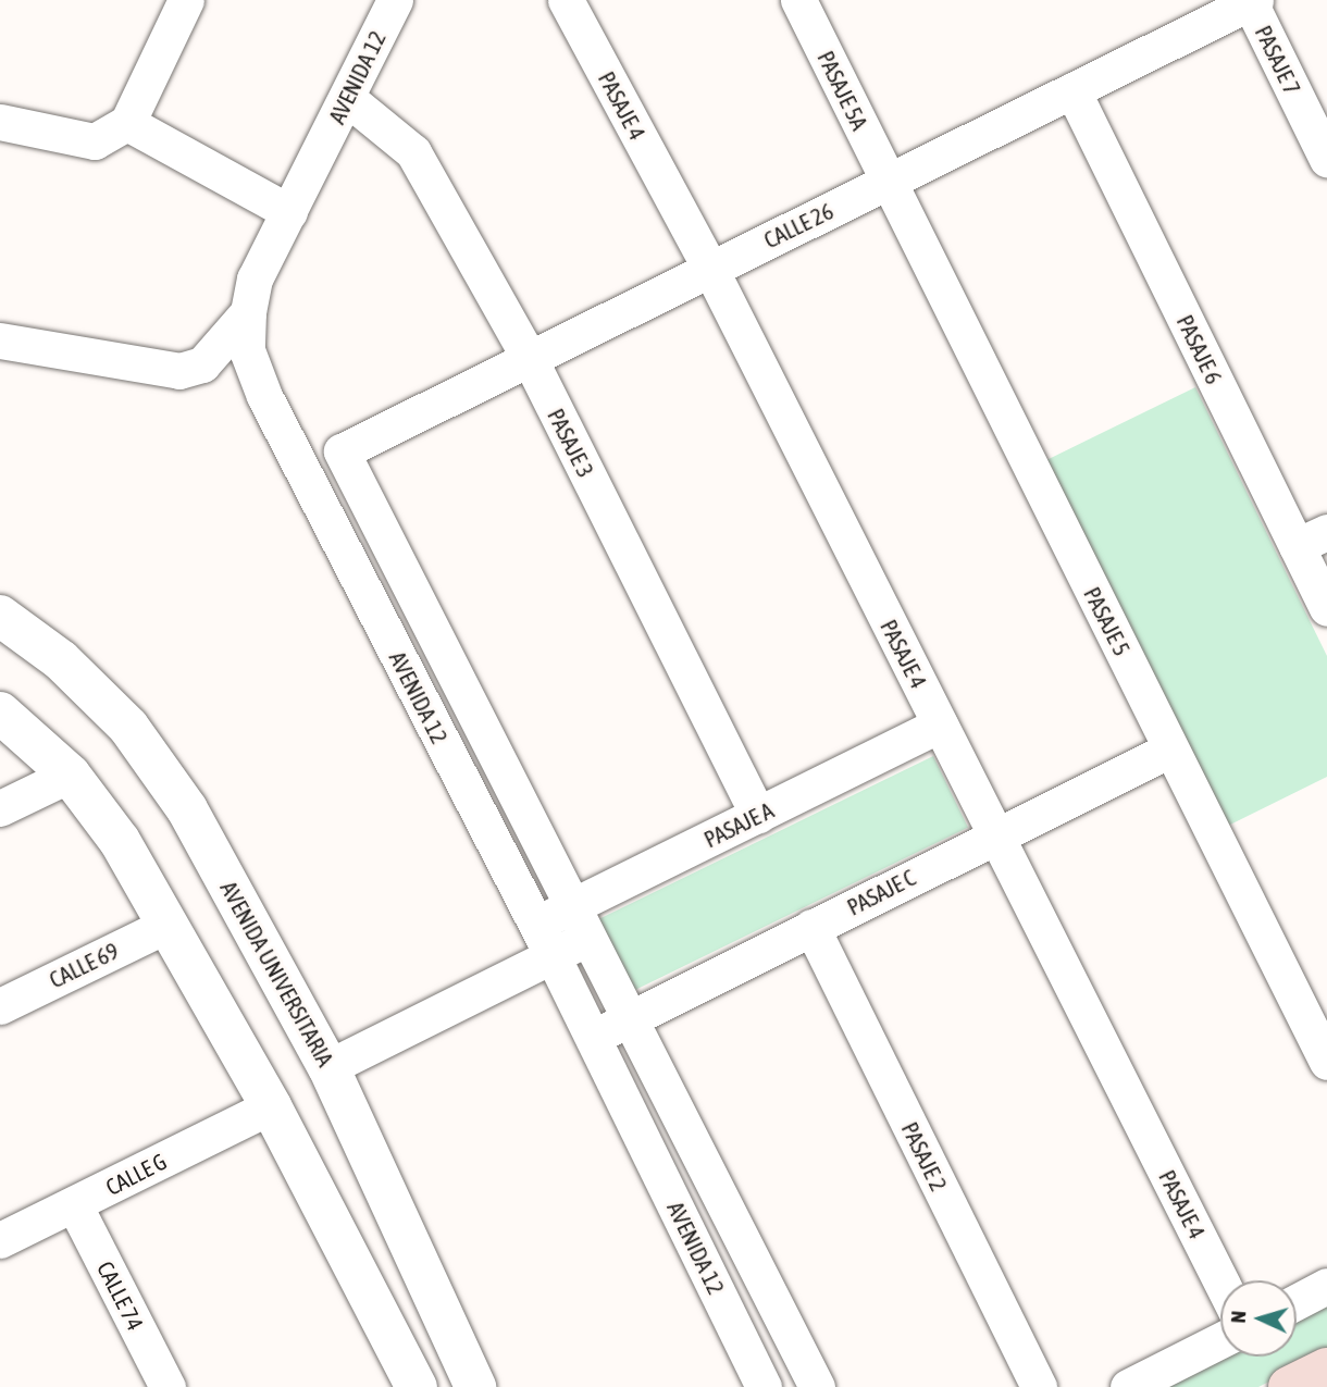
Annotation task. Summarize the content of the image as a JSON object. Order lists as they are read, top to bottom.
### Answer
{
  "streets": {
    "street": [
      "PASAJE 7",
      "AVENIDA 12",
      "PASAJE 5A",
      "PASAJE 4",
      "CALLE 26",
      "PASAJE 6",
      "PASAJE 3",
      "PASAJE 5",
      "PASAJE A",
      "PASAJE C",
      "CALLE 69",
      "AVENIDA UNIVERSITARIA",
      "PASAJE 2",
      "CALLE G",
      "CALLE 74"
    ]
  },
  "crossings": [
    ["PASAJE 7", "CALLE 26"],
    ["AVENIDA 12", "CALLE 26"],
    ["AVENIDA 12", "PASAJE 3"],
    ["AVENIDA 12", "PASAJE A"],
    ["AVENIDA 12", "PASAJE C"],
    ["PASAJE 5A", "CALLE 26"],
    ["PASAJE 5A", "PASAJE 5"],
    ["PASAJE 4", "CALLE 26"],
    ["PASAJE 4", "PASAJE A"],
    ["PASAJE 4", "PASAJE C"],
    ["CALLE 26", "PASAJE 6"],
    ["CALLE 26", "PASAJE 3"],
    ["CALLE 26", "PASAJE 5"],
    ["PASAJE 3", "PASAJE A"],
    ["PASAJE 5", "PASAJE C"],
    ["PASAJE C", "PASAJE 2"],
    ["CALLE G", "CALLE 74"]
  ],
  "north": "left"
}
